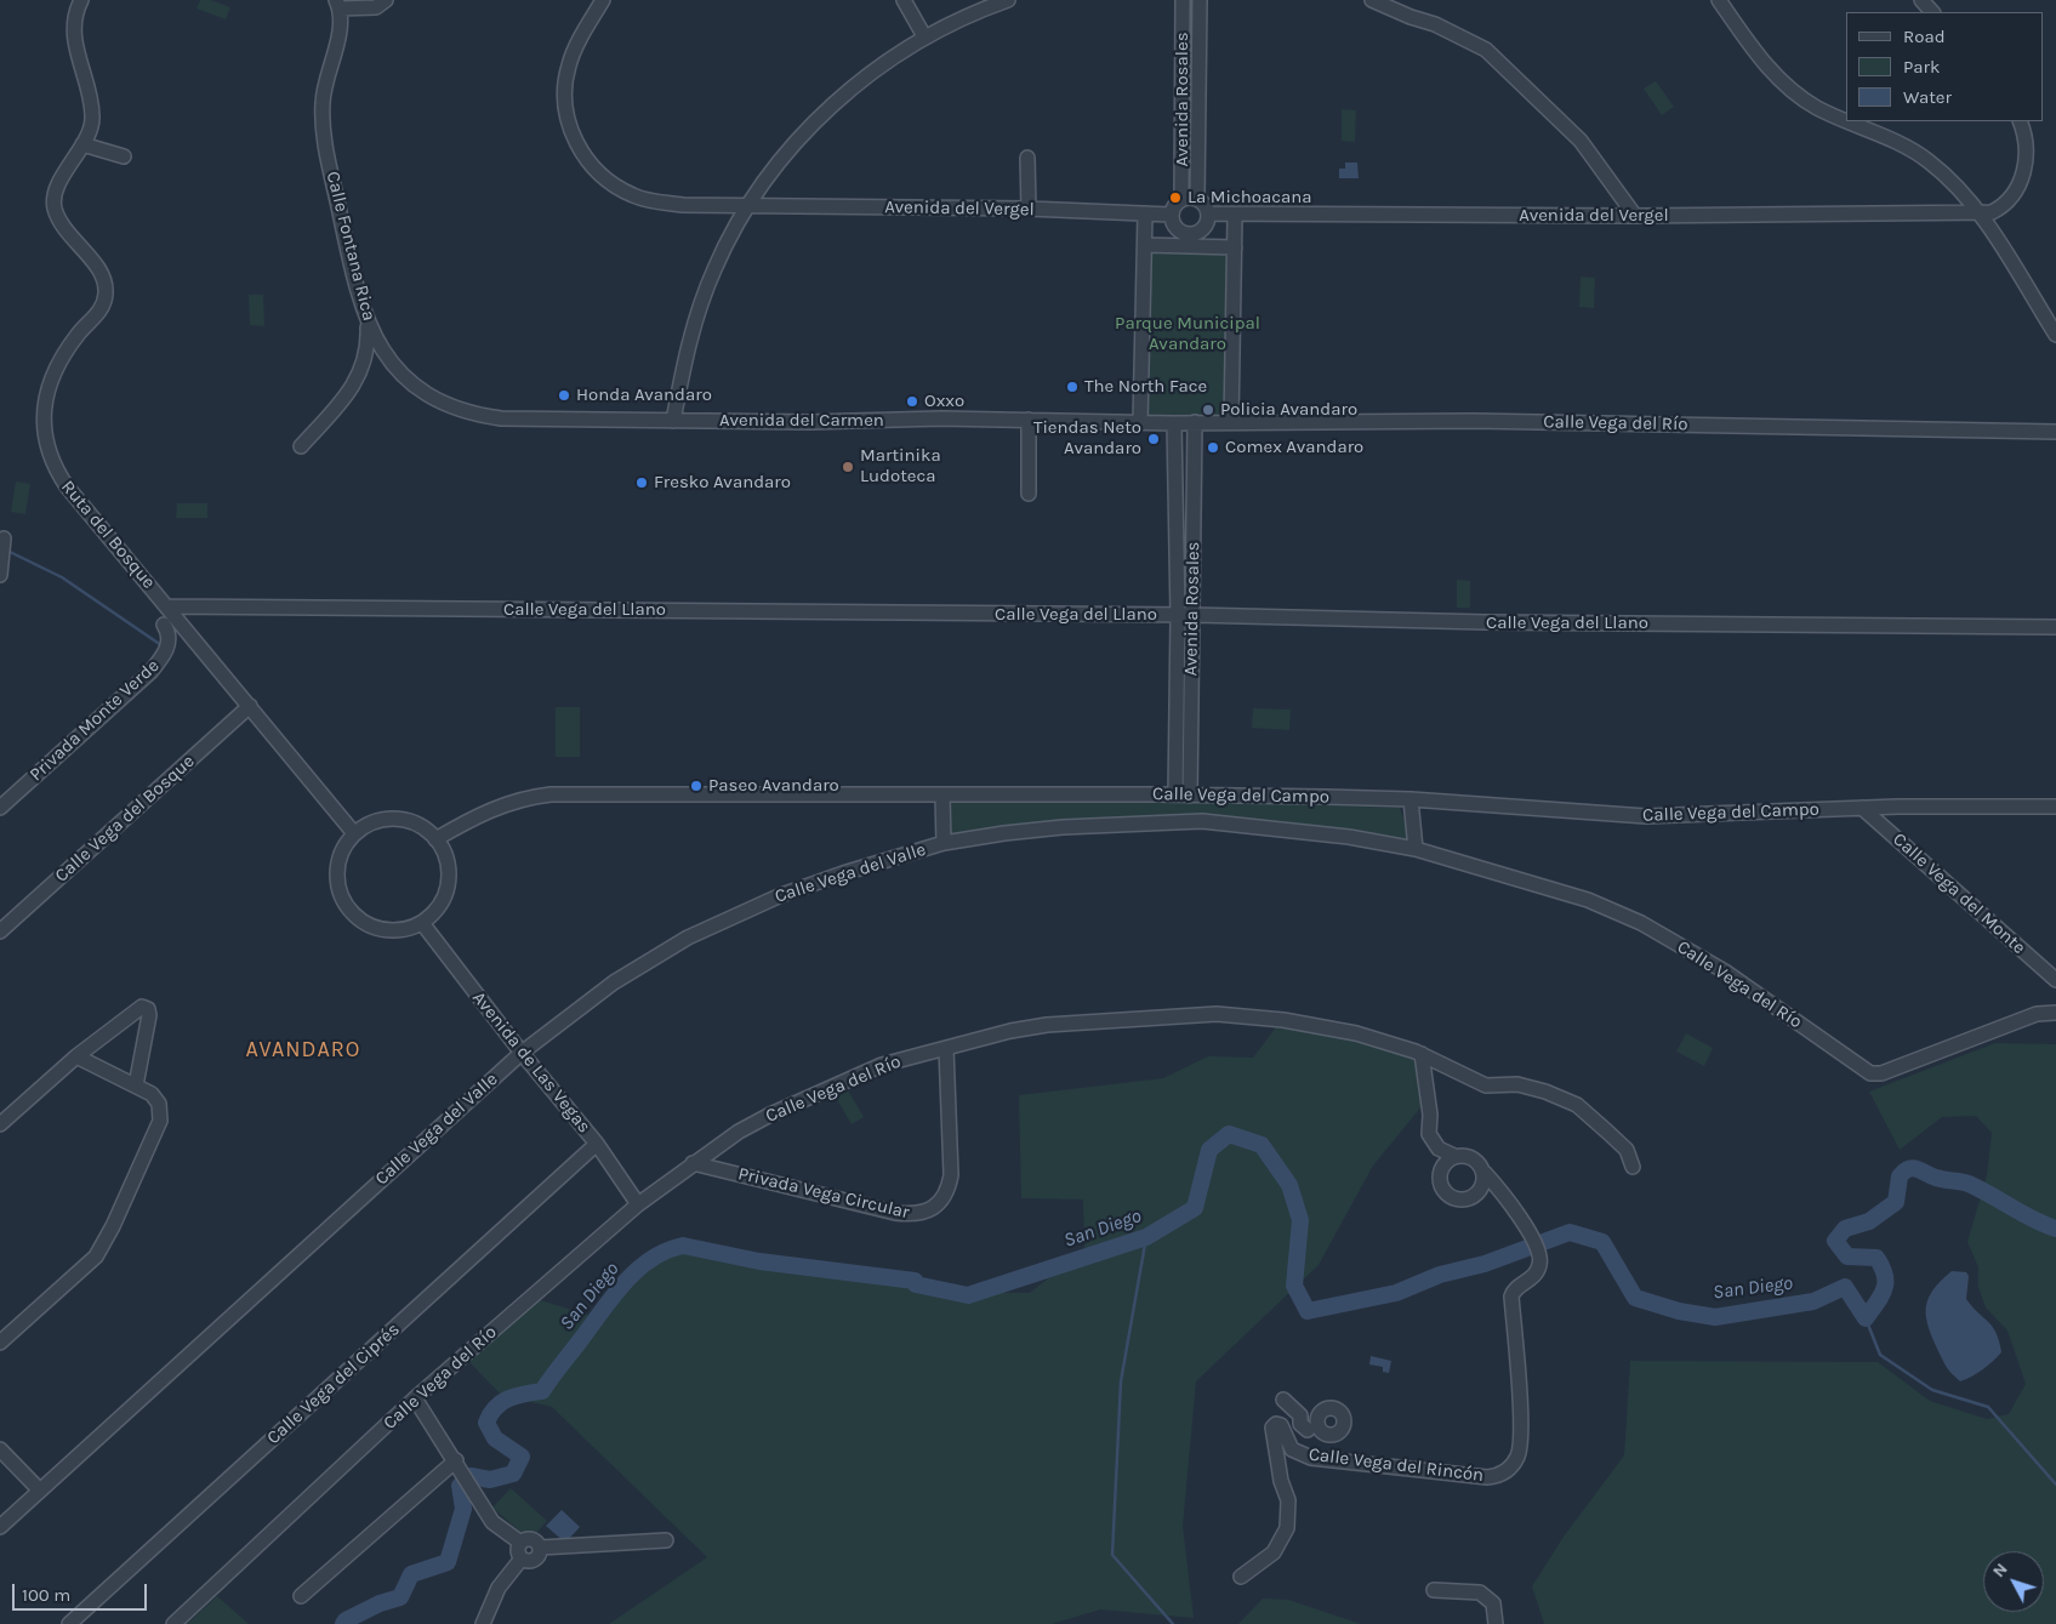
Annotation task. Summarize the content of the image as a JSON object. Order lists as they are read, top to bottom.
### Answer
{
  "streets": {
    "street": [
      "Avenida Rosales",
      "Avenida del Vergel",
      "Calle Fontana Rica",
      "Avenida del Carmen",
      "Calle Vega del Río",
      "Ruta del Bosque",
      "Calle Vega del Llano",
      "Privada Monte Verde",
      "Calle Vega del Campo",
      "Calle Vega del Bosque",
      "Calle Vega del Valle",
      "Calle Vega del Monte",
      "Avenida de Las Vegas",
      "Privada Vega Circular",
      "Calle Vega del Ciprés",
      "Calle Vega del Rincón"
    ]
  },
  "crossings": [
    ["Avenida Rosales", "Avenida del Vergel"],
    ["Avenida Rosales", "Avenida del Carmen"],
    ["Avenida Rosales", "Calle Vega del Río"],
    ["Avenida Rosales", "Calle Vega del Llano"],
    ["Avenida Rosales", "Calle Vega del Campo"],
    ["Calle Fontana Rica", "Avenida del Carmen"],
    ["Avenida del Carmen", "Calle Vega del Río"],
    ["Calle Vega del Río", "Calle Vega del Campo"],
    ["Calle Vega del Río", "Avenida de Las Vegas"],
    ["Calle Vega del Río", "Privada Vega Circular"],
    ["Ruta del Bosque", "Calle Vega del Llano"],
    ["Ruta del Bosque", "Calle Vega del Campo"],
    ["Ruta del Bosque", "Calle Vega del Bosque"],
    ["Ruta del Bosque", "Avenida de Las Vegas"],
    ["Calle Vega del Campo", "Calle Vega del Valle"],
    ["Calle Vega del Campo", "Calle Vega del Monte"],
    ["Calle Vega del Campo", "Avenida de Las Vegas"],
    ["Calle Vega del Valle", "Avenida de Las Vegas"],
    ["Avenida de Las Vegas", "Calle Vega del Ciprés"]
  ],
  "districts": ["AVANDARO"],
  "water": ["San Diego"],
  "parks": ["Parque Municipal Avandaro"],
  "places": [
    "La Michoacana",
    "The North Face",
    "Honda Avandaro",
    "Oxxo",
    "Policia Avandaro",
    "Tiendas Neto Avandaro",
    "Comex Avandaro",
    "Martinika Ludoteca",
    "Fresko Avandaro",
    "Paseo Avandaro"
  ],
  "legend": ["Road", "Park", "Water"],
  "scale_bar": "100 m",
  "north": "top left"
}
